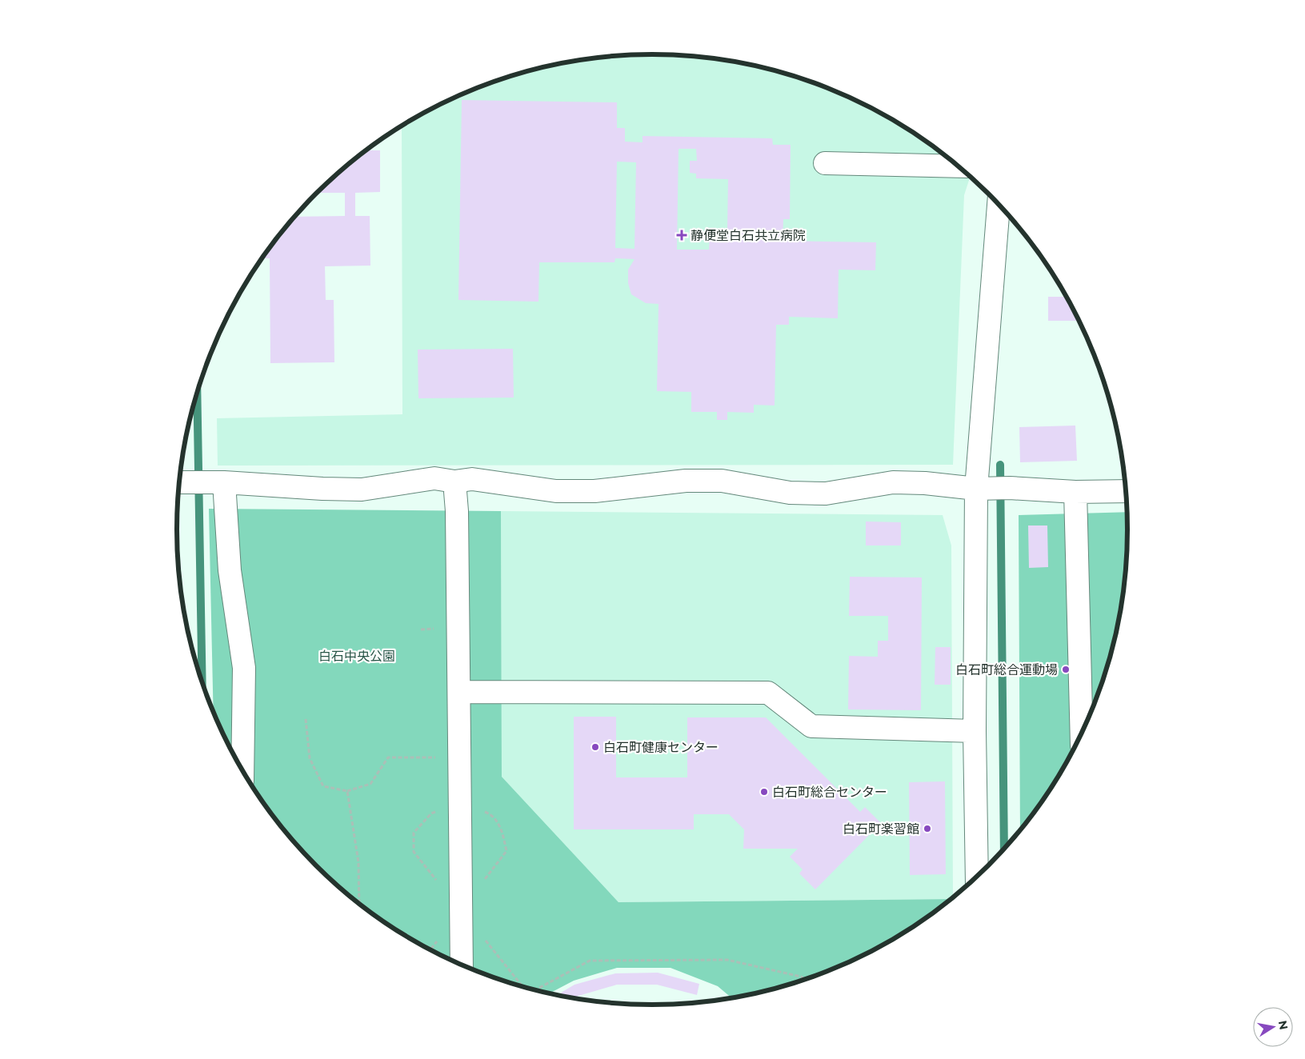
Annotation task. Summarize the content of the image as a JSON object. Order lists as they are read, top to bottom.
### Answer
{
  "parks": ["白石中央公園"],
  "places": {
    "health": ["静便堂白石共立病院"],
    "other": [
      "白石町総合運動場",
      "白石町健康センター",
      "白石町総合センター",
      "白石町楽習館"
    ]
  },
  "north": "right"
}
